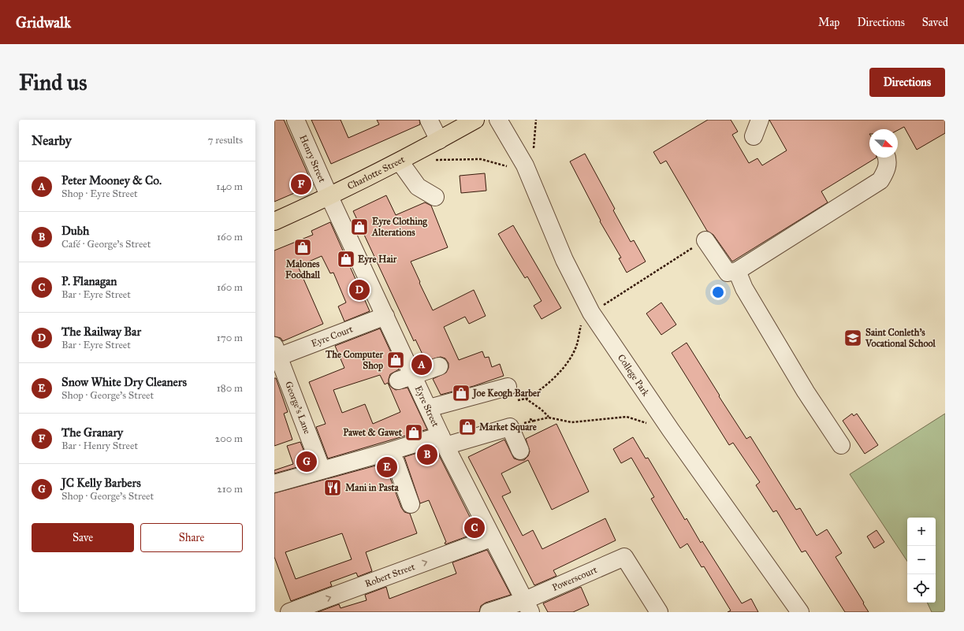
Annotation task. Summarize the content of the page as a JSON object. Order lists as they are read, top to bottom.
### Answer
{
  "streets": {
    "main road": ["Charlotte Street"],
    "street": [
      "Henry Street",
      "Eyre Court",
      "College Park",
      "Eyre Street",
      "George's Lane",
      "Robert Street",
      "Powerscourt"
    ]
  },
  "crossings": [
    ["Henry Street", "Charlotte Street"],
    ["Henry Street", "Eyre Street"],
    ["Charlotte Street", "Eyre Street"],
    ["Eyre Court", "Eyre Street"],
    ["Eyre Court", "George's Lane"],
    ["Eyre Street", "Robert Street"],
    ["Eyre Street", "Powerscourt"]
  ],
  "places": {
    "shop": [
      "Eyre Clothing Alterations",
      "Malones Foodhall",
      "Eyre Hair",
      "The Computer Shop",
      "Joe Keogh Barber",
      "Market Square",
      "Pawet & Gawet"
    ],
    "school or university": ["Saint Conleth's Vocational School"],
    "restaurant": ["Mani in Pasta"]
  },
  "north": "bottom right",
  "page": {
    "header": "Gridwalk",
    "nav": ["Map", "Directions", "Saved"],
    "buttons": [
      "Directions",
      ["Save", "Share"]
    ],
    "title": "Find us",
    "heading": ["Nearby", "7 results"],
    "list": [
      {
        "mark": "A",
        "name": "Peter Mooney & Co.",
        "note": "Shop · Eyre Street",
        "value": "140 m"
      },
      {
        "mark": "B",
        "name": "Dubh",
        "note": "Café · George's Street",
        "value": "160 m"
      },
      {
        "mark": "C",
        "name": "P. Flanagan",
        "note": "Bar · Eyre Street",
        "value": "160 m"
      },
      {
        "mark": "D",
        "name": "The Railway Bar",
        "note": "Bar · Eyre Street",
        "value": "170 m"
      },
      {
        "mark": "E",
        "name": "Snow White Dry Cleaners",
        "note": "Shop · George's Street",
        "value": "180 m"
      },
      {
        "mark": "F",
        "name": "The Granary",
        "note": "Bar · Henry Street",
        "value": "200 m"
      },
      {
        "mark": "G",
        "name": "JC Kelly Barbers",
        "note": "Shop · George's Street",
        "value": "210 m"
      }
    ],
    "pins": [
      "F",
      "D",
      "A",
      "B",
      "G",
      "E",
      "C"
    ],
    "map_buttons": ["+", "−"]
  }
}
